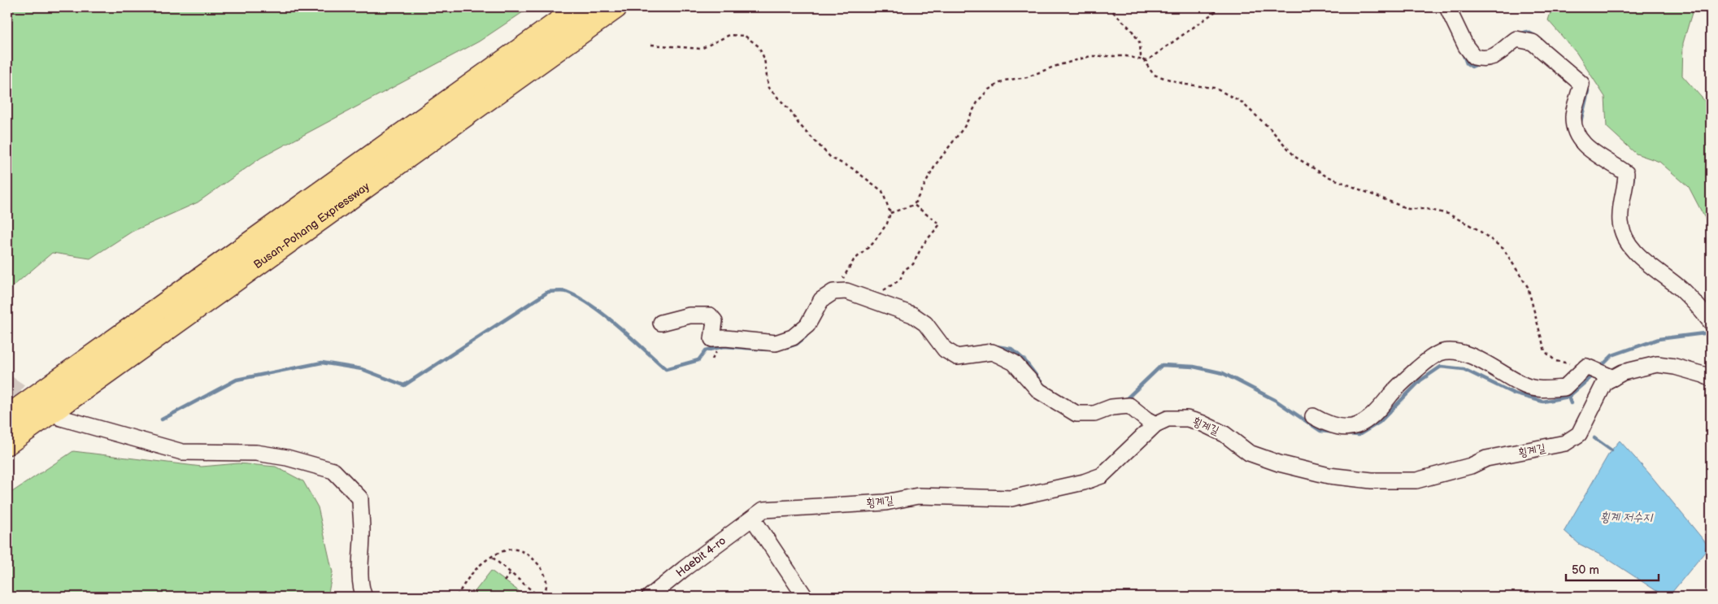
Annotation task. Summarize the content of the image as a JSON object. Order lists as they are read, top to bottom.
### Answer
{
  "streets": {
    "highway": ["Busan-Pohang Expressway"],
    "street": ["횡계길", "Haebit 4-ro"]
  },
  "crossings": [
    ["횡계길", "Haebit 4-ro"]
  ],
  "water": ["횡계 저수지"],
  "scale_bar": "50 m"
}
